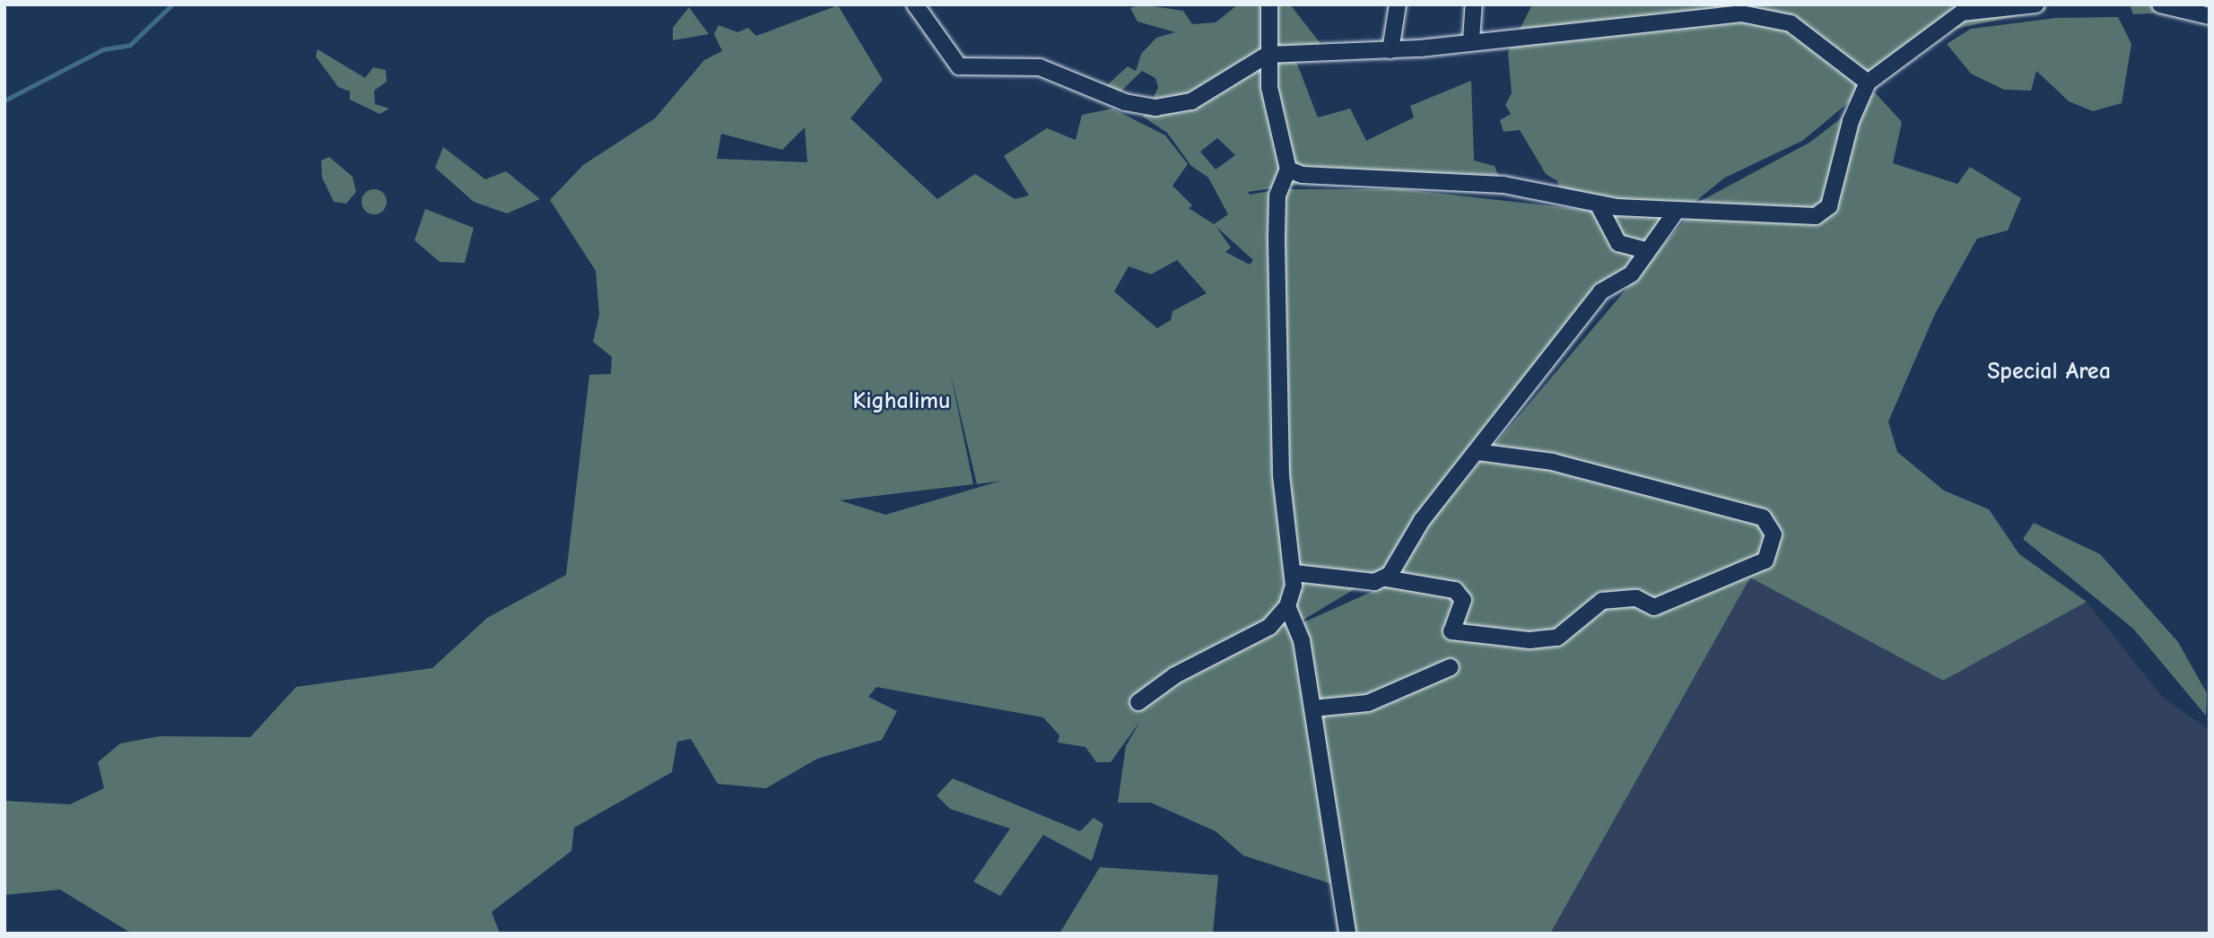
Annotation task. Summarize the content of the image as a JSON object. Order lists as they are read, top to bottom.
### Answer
{
  "districts": ["Special Area", "Kighalimu"]
}
